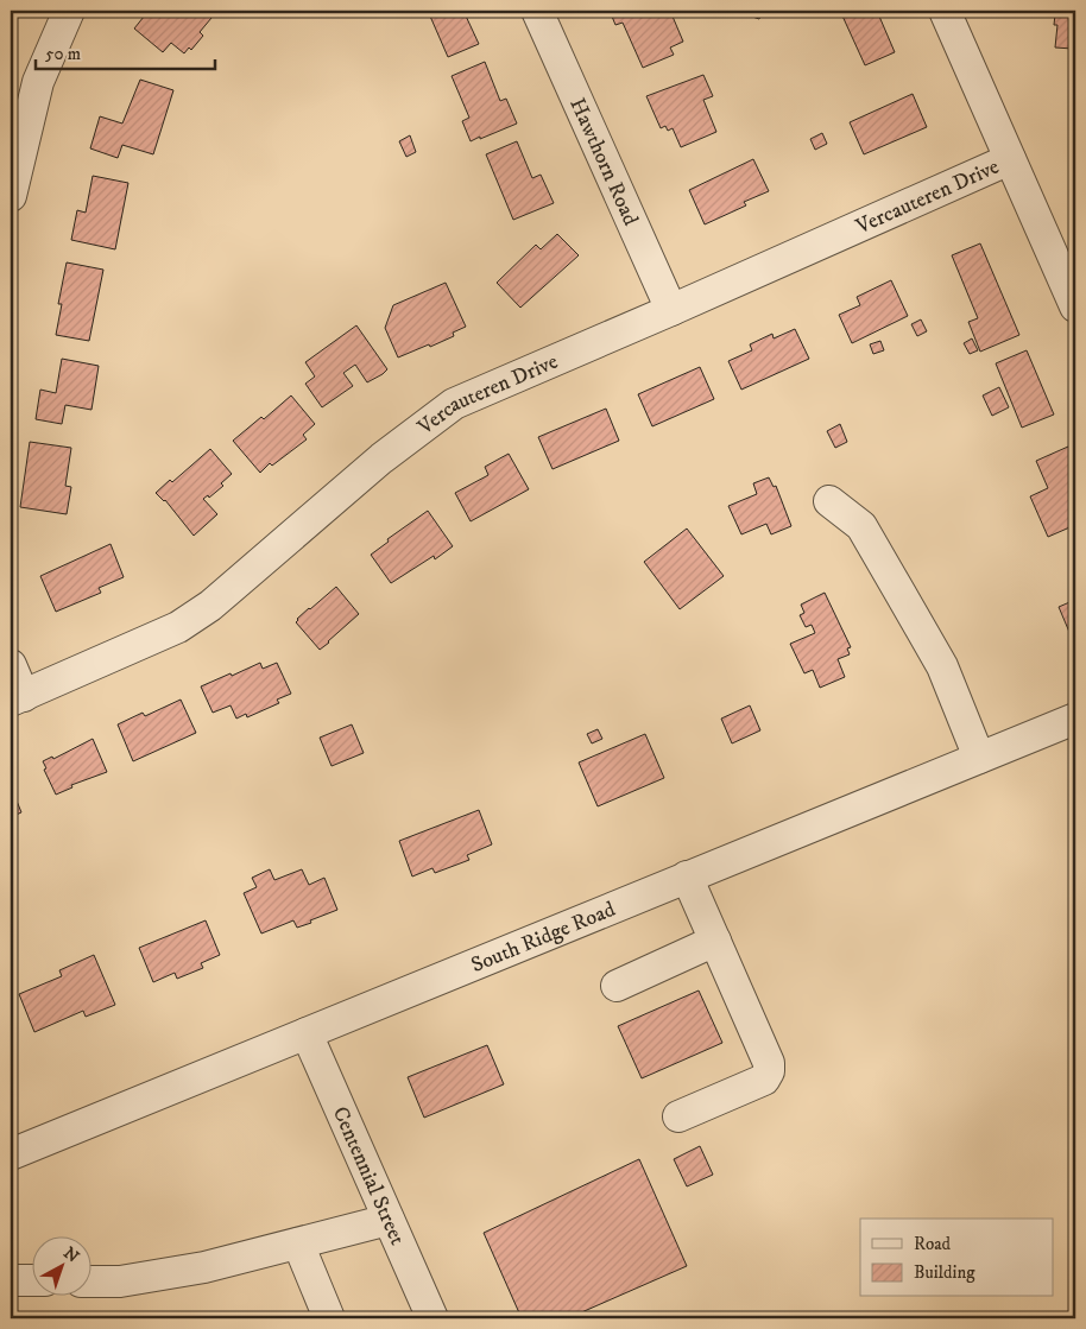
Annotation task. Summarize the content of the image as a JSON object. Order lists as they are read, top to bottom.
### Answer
{
  "streets": {
    "street": [
      "Hawthorn Road",
      "Vercauteren Drive",
      "South Ridge Road",
      "Centennial Street"
    ]
  },
  "crossings": [
    ["Hawthorn Road", "Vercauteren Drive"],
    ["South Ridge Road", "Centennial Street"]
  ],
  "legend": ["Road", "Building"],
  "scale_bar": "50 m",
  "north": "top right"
}
